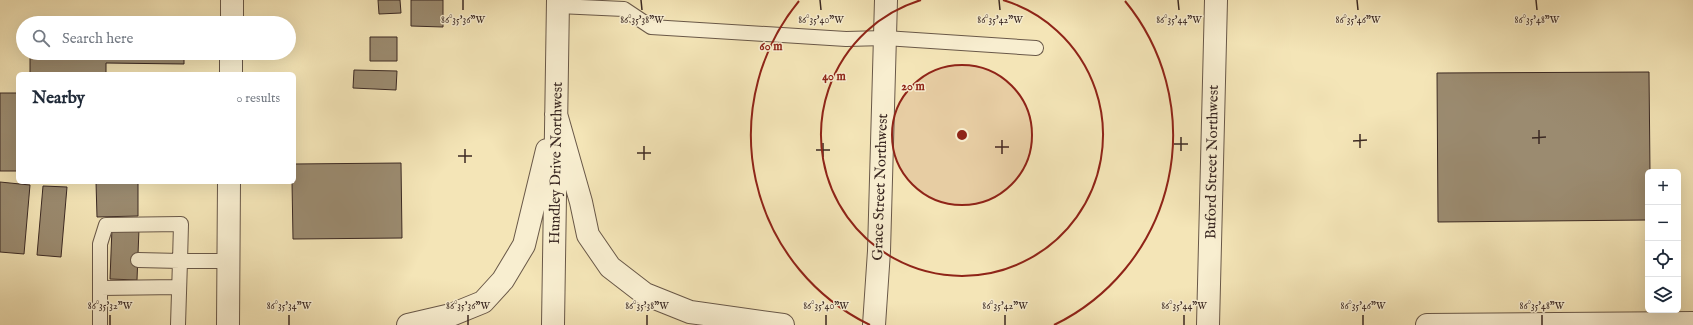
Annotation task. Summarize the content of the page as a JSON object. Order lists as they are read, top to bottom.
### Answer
{
  "streets": {
    "street": ["Buford Street Northwest", "Hundley Drive Northwest", "Grace Street Northwest"]
  },
  "page": {
    "search": "Search here",
    "heading": ["Nearby", "0 results"],
    "map_buttons": ["+", "−"]
  },
  "coordinates": [
    "86°35'36\"W",
    "86°35'38\"W",
    "86°35'40\"W",
    "86°35'42\"W",
    "86°35'44\"W",
    "86°35'46\"W",
    "86°35'48\"W",
    "86°35'32\"W",
    "86°35'34\"W"
  ],
  "rings": ["60 m", "40 m", "20 m"]
}
